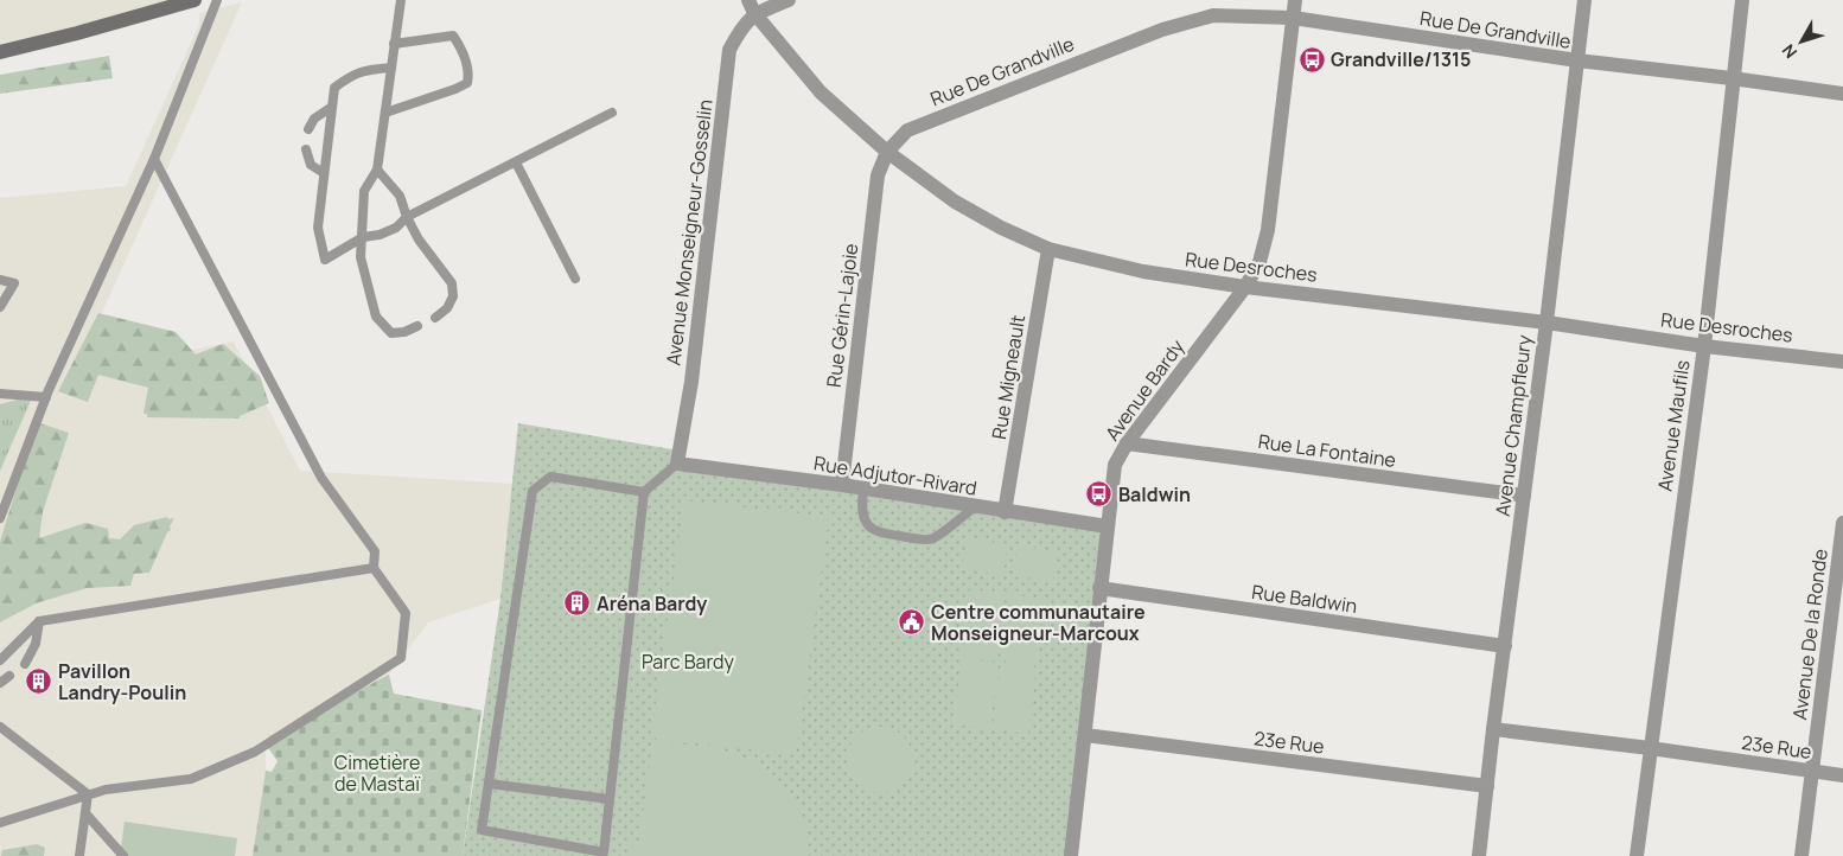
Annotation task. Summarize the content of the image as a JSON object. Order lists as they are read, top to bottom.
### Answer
{
  "streets": {
    "street": [
      "Rue De Grandville",
      "Avenue Monseigneur-Gosselin",
      "Rue Desroches",
      "Rue Gérin-Lajoie",
      "Rue Migneault",
      "Avenue Bardy",
      "Avenue Champfleury",
      "Avenue Maufils",
      "Rue La Fontaine",
      "Rue Adjutor-Rivard",
      "Rue Baldwin",
      "Avenue De la Ronde",
      "23e Rue"
    ]
  },
  "crossings": [
    ["Rue De Grandville", "Rue Desroches"],
    ["Rue De Grandville", "Rue Gérin-Lajoie"],
    ["Rue De Grandville", "Avenue Bardy"],
    ["Rue De Grandville", "Avenue Champfleury"],
    ["Rue De Grandville", "Avenue Maufils"],
    ["Avenue Monseigneur-Gosselin", "Rue Desroches"],
    ["Avenue Monseigneur-Gosselin", "Rue Adjutor-Rivard"],
    ["Rue Desroches", "Rue Gérin-Lajoie"],
    ["Rue Desroches", "Rue Migneault"],
    ["Rue Desroches", "Avenue Bardy"],
    ["Rue Desroches", "Avenue Champfleury"],
    ["Rue Desroches", "Avenue Maufils"],
    ["Rue Gérin-Lajoie", "Rue Adjutor-Rivard"],
    ["Rue Migneault", "Rue Adjutor-Rivard"],
    ["Avenue Bardy", "Rue La Fontaine"],
    ["Avenue Bardy", "Rue Adjutor-Rivard"],
    ["Avenue Bardy", "Rue Baldwin"],
    ["Avenue Bardy", "23e Rue"],
    ["Avenue Champfleury", "Rue La Fontaine"],
    ["Avenue Champfleury", "Rue Baldwin"],
    ["Avenue Champfleury", "23e Rue"],
    ["Avenue Maufils", "23e Rue"],
    ["Avenue De la Ronde", "23e Rue"]
  ],
  "parks": ["Parc Bardy", "Cimetière de Mastaï"],
  "places": {
    "bus stop": ["Grandville/1315", "Baldwin"],
    "building": ["Aréna Bardy", "Pavillon Landry-Poulin"],
    "public building": ["Centre communautaire Monseigneur-Marcoux"]
  },
  "north": "bottom left"
}
